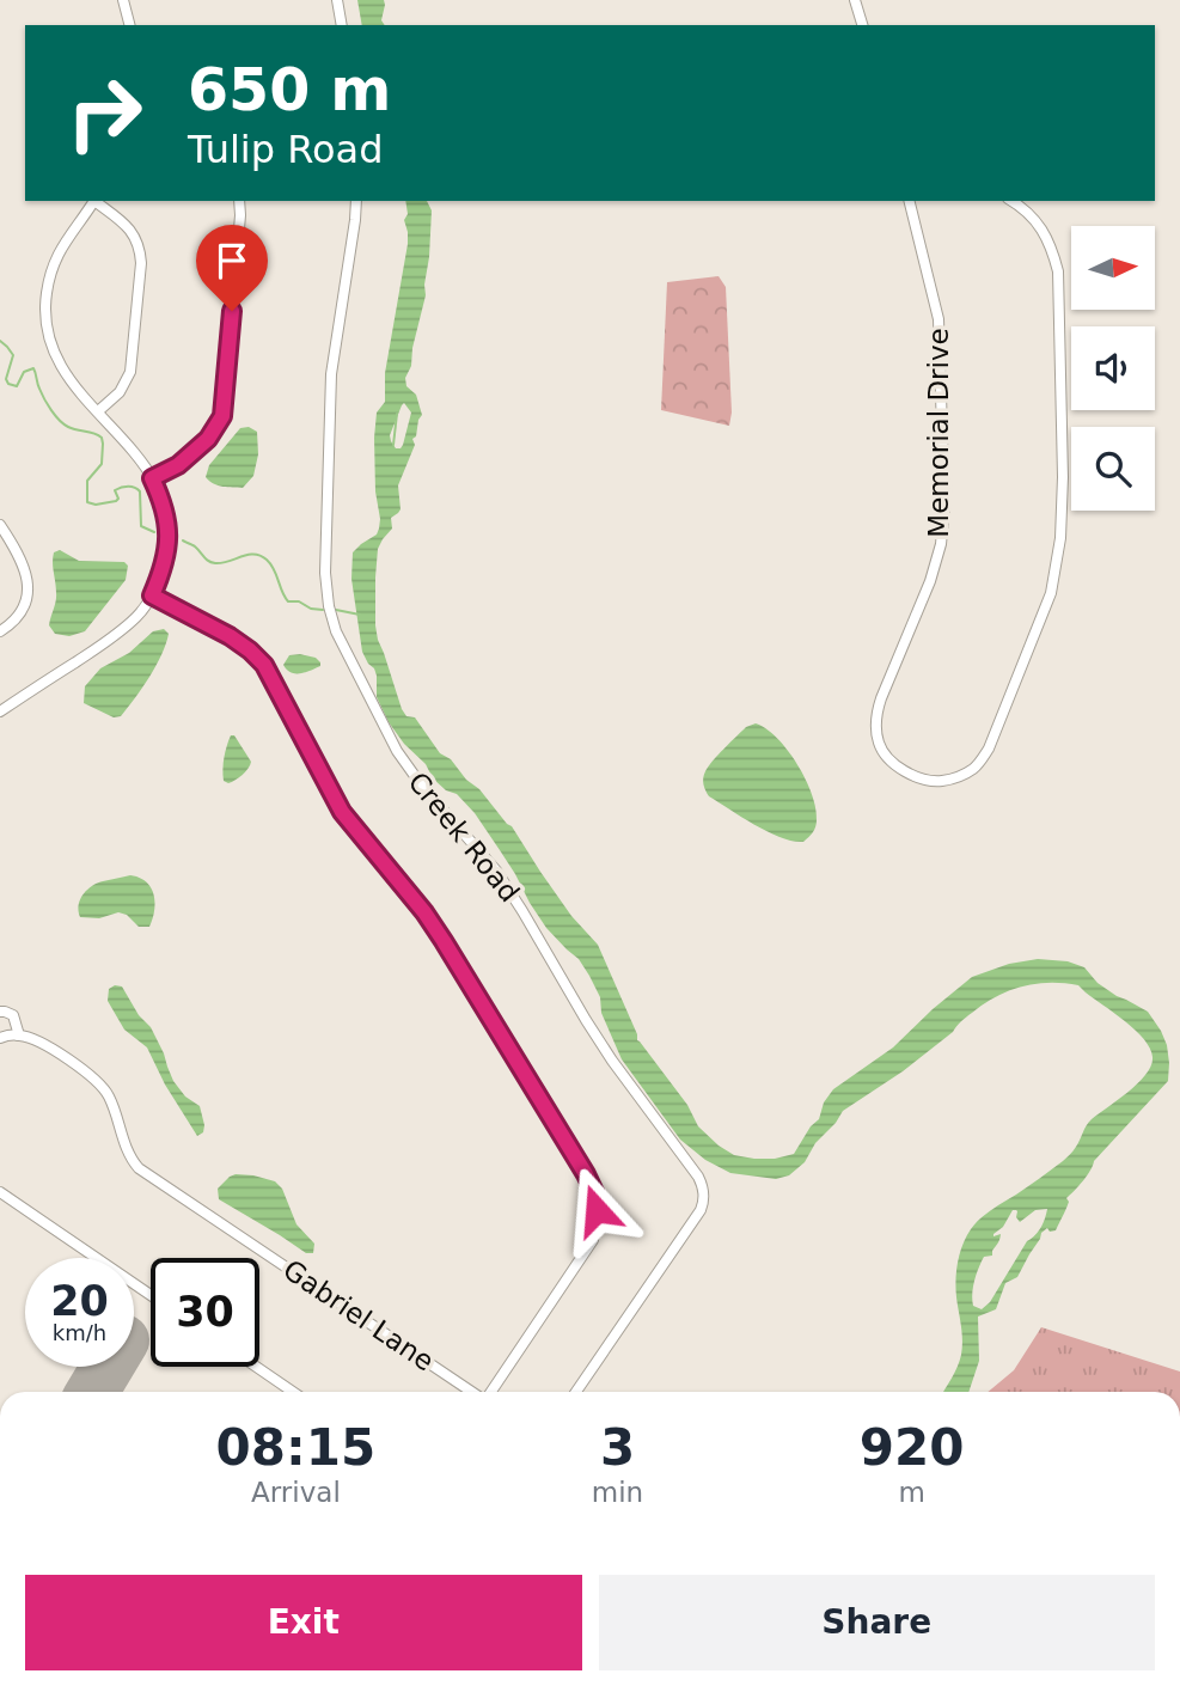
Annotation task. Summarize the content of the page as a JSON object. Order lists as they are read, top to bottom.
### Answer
{
  "streets": {
    "street": ["Memorial Drive", "Creek Road", "Gabriel Lane"]
  },
  "north": "right",
  "page": {
    "turn": ["650 m", "Tulip Road"],
    "speed": "20 km/h",
    "limit": "30",
    "eta": [
      "08:15",
      "Arrival",
      "3",
      "min",
      "920",
      "m"
    ],
    "buttons": ["Exit", "Share"]
  }
}
